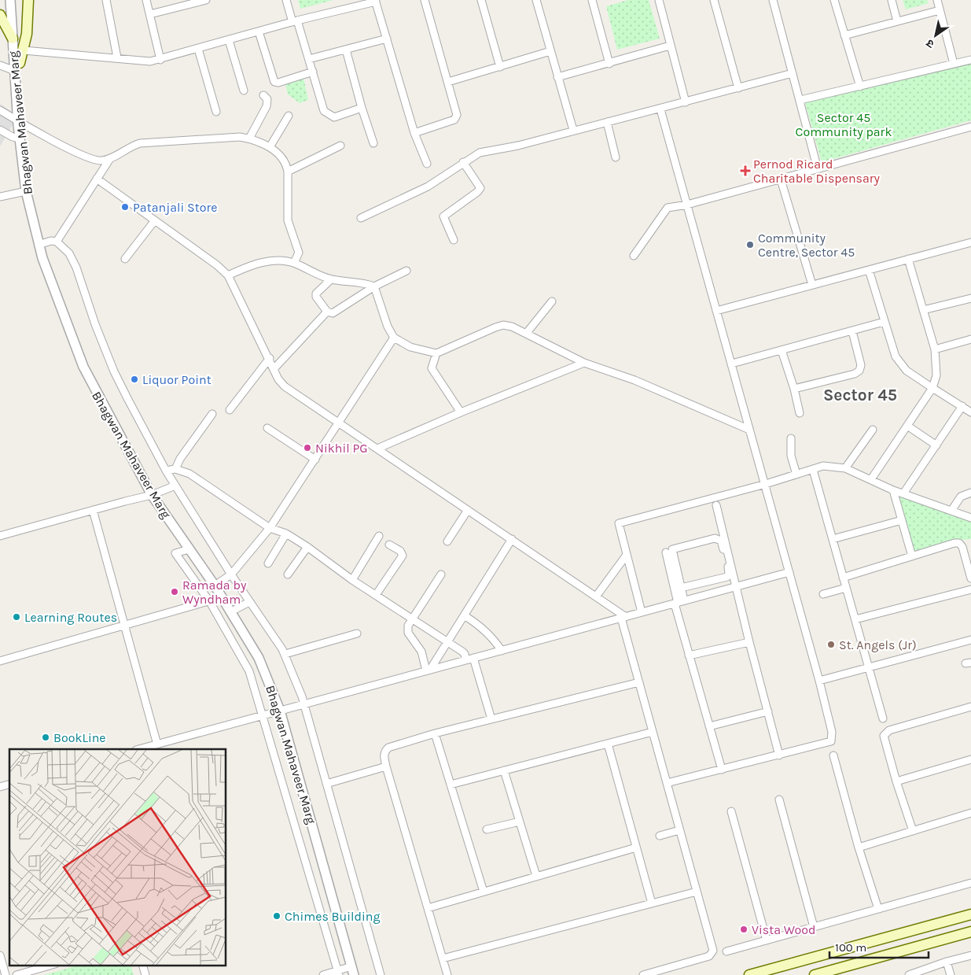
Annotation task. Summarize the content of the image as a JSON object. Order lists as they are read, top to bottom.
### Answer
{
  "streets": {
    "street": ["Bhagwan Mahaveer Marg"]
  },
  "districts": ["Sector 45"],
  "parks": ["Sector 45 Community park"],
  "places": {
    "health": ["Pernod Ricard Charitable Dispensary"],
    "other": [
      "Patanjali Store",
      "Community Centre, Sector 45",
      "Liquor Point",
      "Nikhil PG",
      "Ramada by Wyndham",
      "Learning Routes",
      "St. Angels (Jr)",
      "BookLine",
      "Chimes Building",
      "Vista Wood"
    ]
  },
  "scale_bar": "100 m",
  "north": "bottom left"
}
